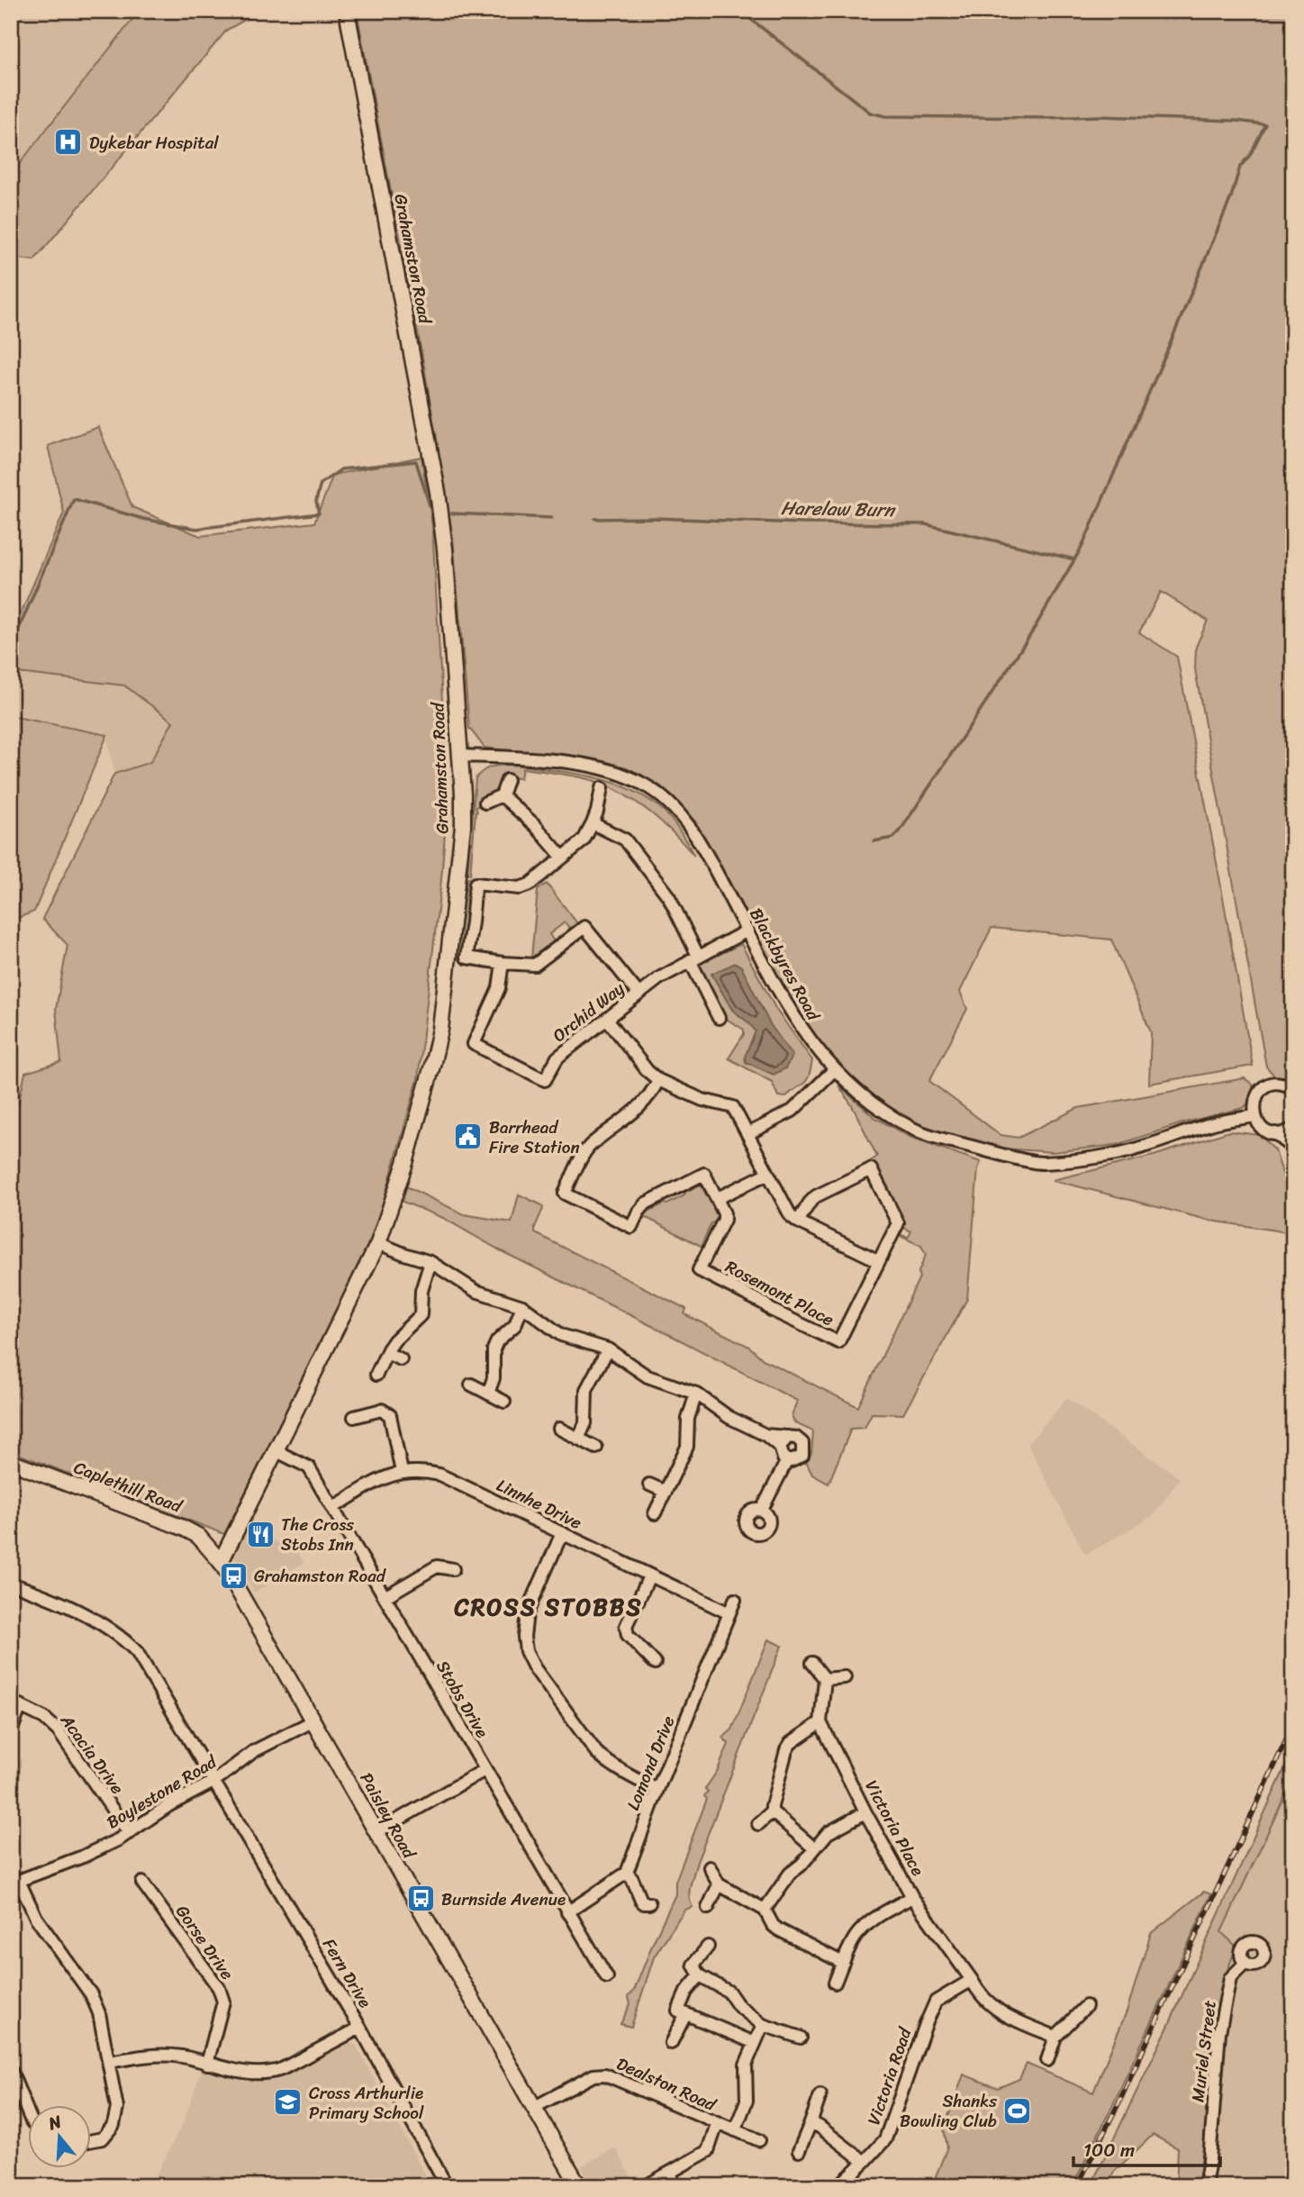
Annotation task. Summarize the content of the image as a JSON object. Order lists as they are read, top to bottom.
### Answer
{
  "streets": {
    "main road": ["Grahamston Road", "Caplethill Road", "Paisley Road"],
    "street": [
      "Blackbyres Road",
      "Orchid Way",
      "Rosemont Place",
      "Linnhe Drive",
      "Stobs Drive",
      "Acacia Drive",
      "Lomond Drive",
      "Boylestone Road",
      "Victoria Place",
      "Gorse Drive",
      "Fern Drive",
      "Muriel Street",
      "Victoria Road",
      "Dealston Road"
    ]
  },
  "crossings": [
    ["Grahamston Road", "Blackbyres Road"],
    ["Grahamston Road", "Caplethill Road"],
    ["Grahamston Road", "Stobs Drive"],
    ["Grahamston Road", "Paisley Road"],
    ["Blackbyres Road", "Orchid Way"],
    ["Caplethill Road", "Paisley Road"],
    ["Linnhe Drive", "Stobs Drive"],
    ["Linnhe Drive", "Lomond Drive"],
    ["Acacia Drive", "Boylestone Road"],
    ["Boylestone Road", "Paisley Road"],
    ["Boylestone Road", "Fern Drive"],
    ["Paisley Road", "Dealston Road"],
    ["Victoria Place", "Victoria Road"]
  ],
  "districts": ["CROSS STOBBS"],
  "water": ["Harelaw Burn"],
  "places": {
    "hospital": ["Dykebar Hospital"],
    "public building": ["Barrhead Fire Station"],
    "restaurant": ["The Cross Stobs Inn"],
    "bus stop": ["Grahamston Road", "Burnside Avenue"],
    "school or university": ["Cross Arthurlie Primary School"],
    "sports": ["Shanks Bowling Club"]
  },
  "scale_bar": "100 m",
  "north": "top"
}
